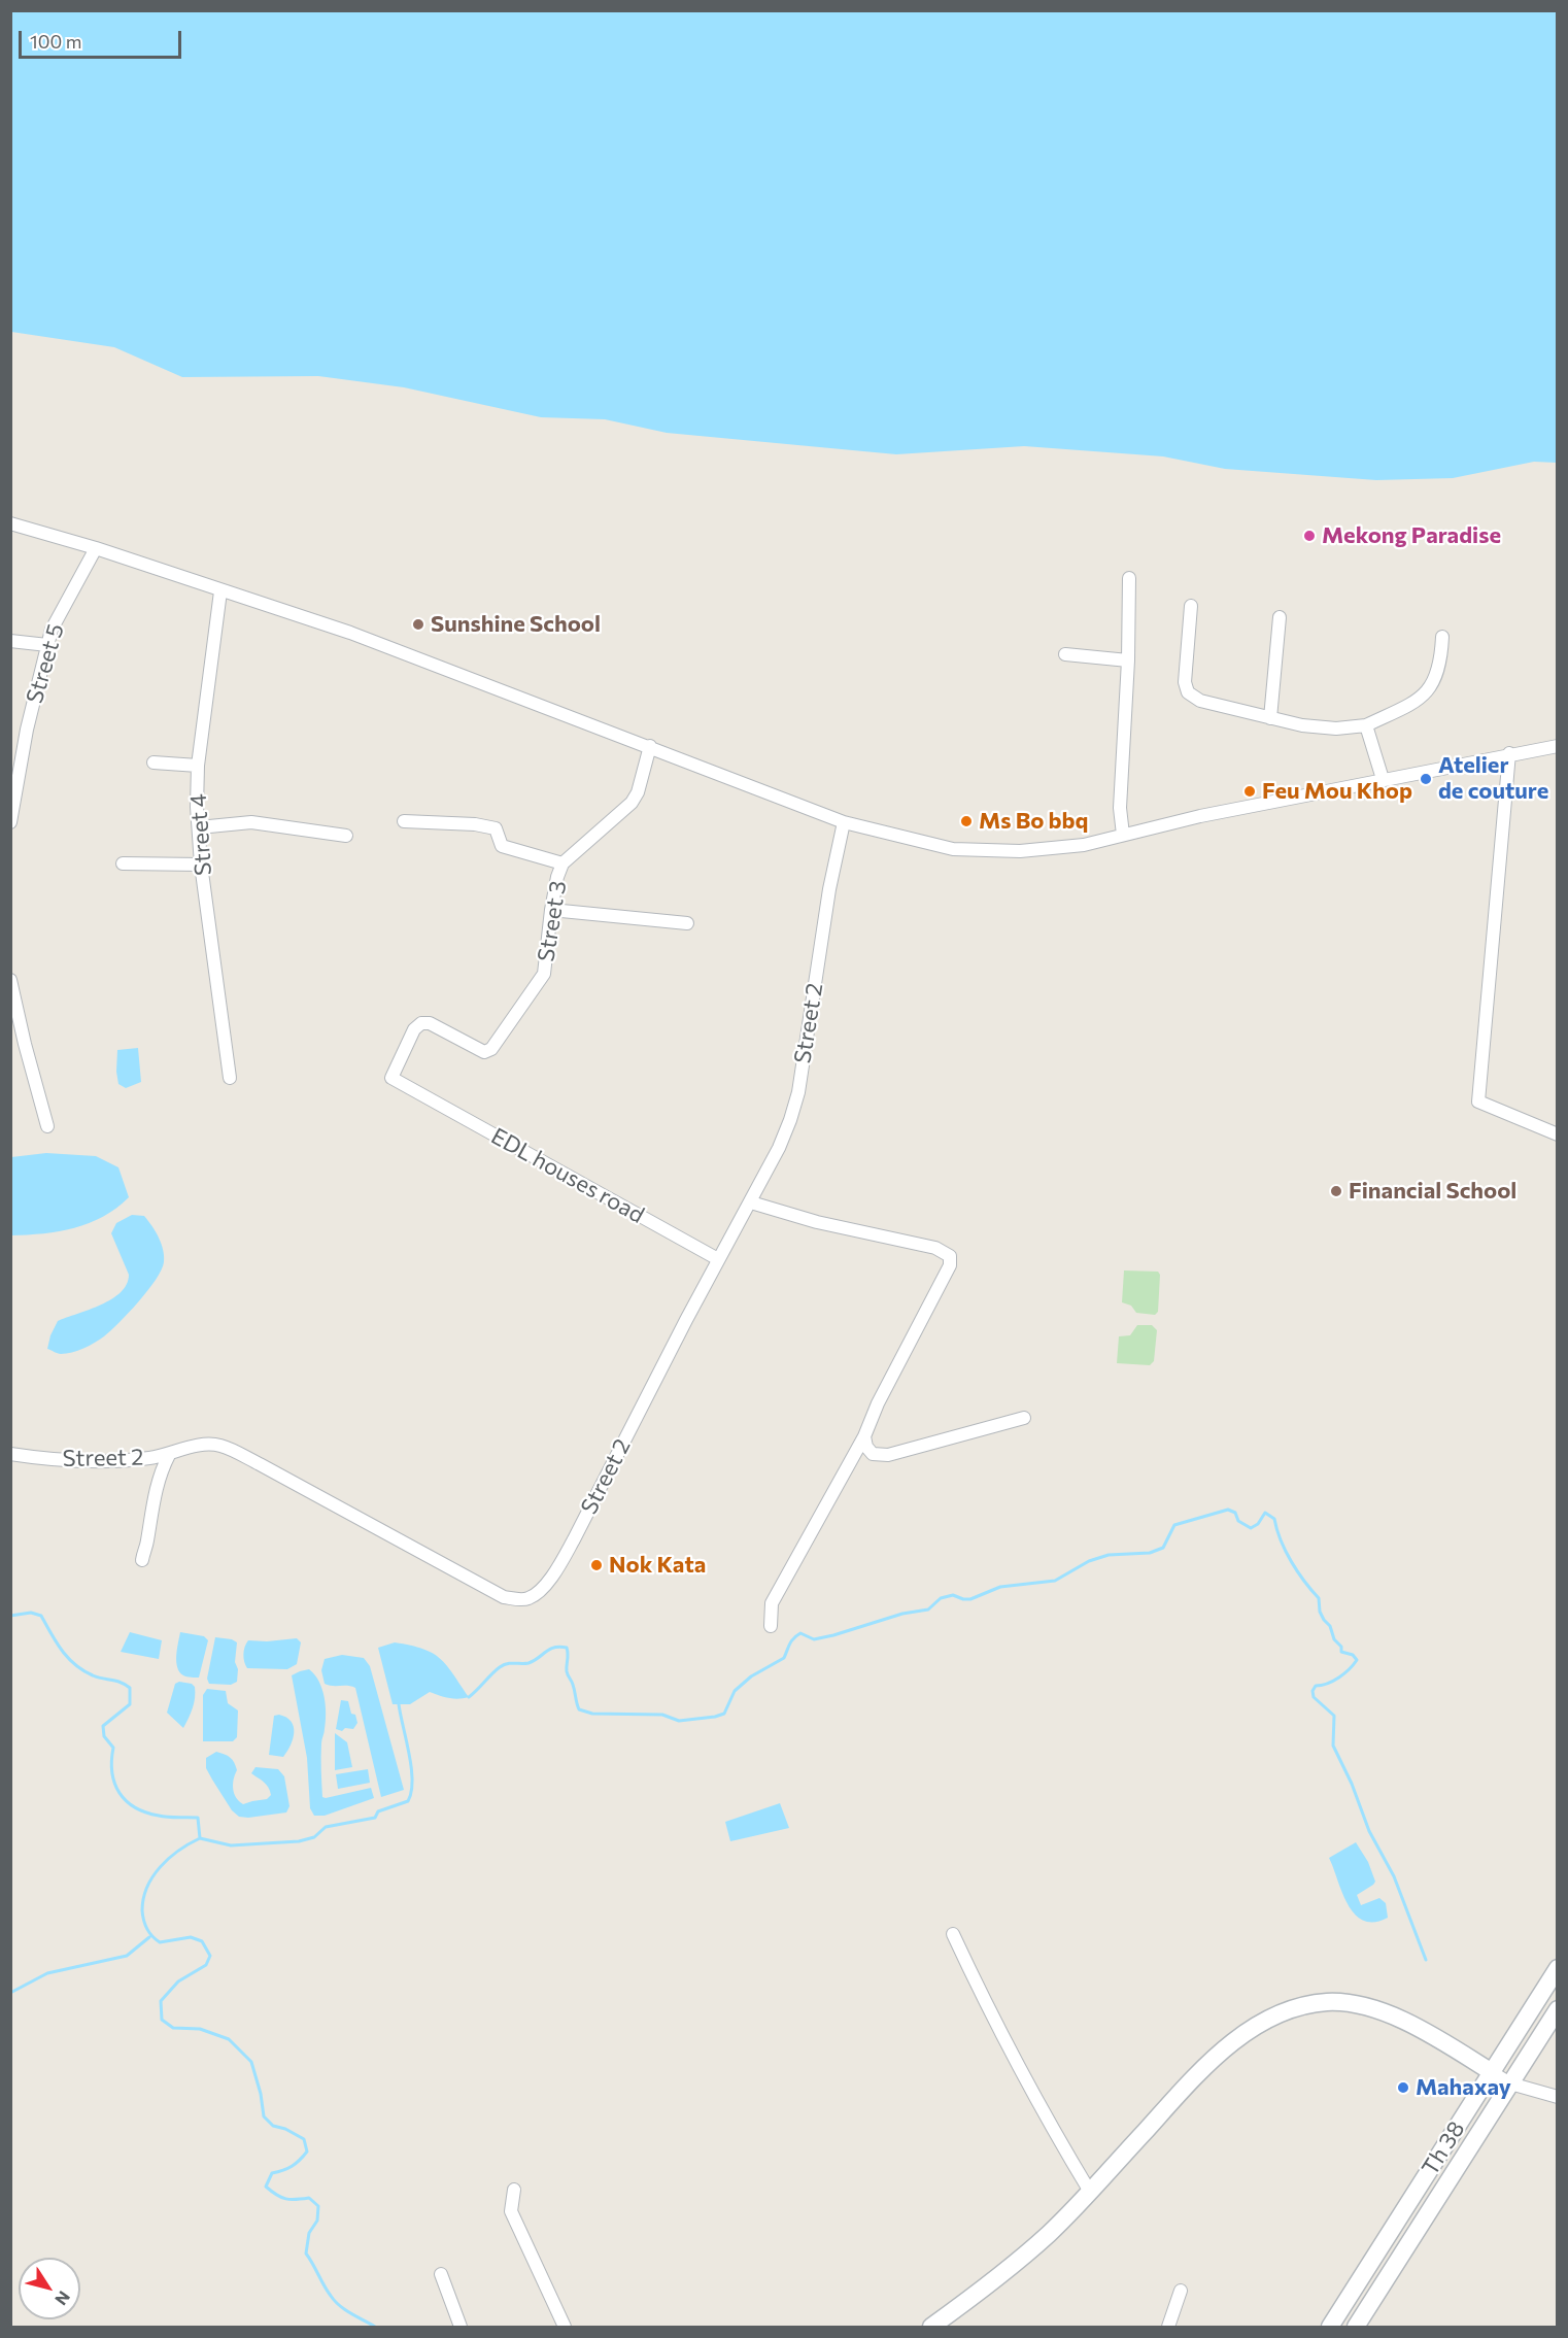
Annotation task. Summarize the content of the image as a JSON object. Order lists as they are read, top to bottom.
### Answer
{
  "streets": {
    "street": [
      "Street 5",
      "Street 4",
      "Street 3",
      "Street 2",
      "EDL houses road",
      "Th 38"
    ]
  },
  "crossings": [
    ["Street 3", "EDL houses road"],
    ["Street 2", "EDL houses road"]
  ],
  "places": [
    "Mekong Paradise",
    "Sunshine School",
    "Atelier de couture",
    "Feu Mou Khop",
    "Ms Bo bbq",
    "Financial School",
    "Nok Kata",
    "Mahaxay"
  ],
  "scale_bar": "100 m",
  "north": "bottom right"
}
